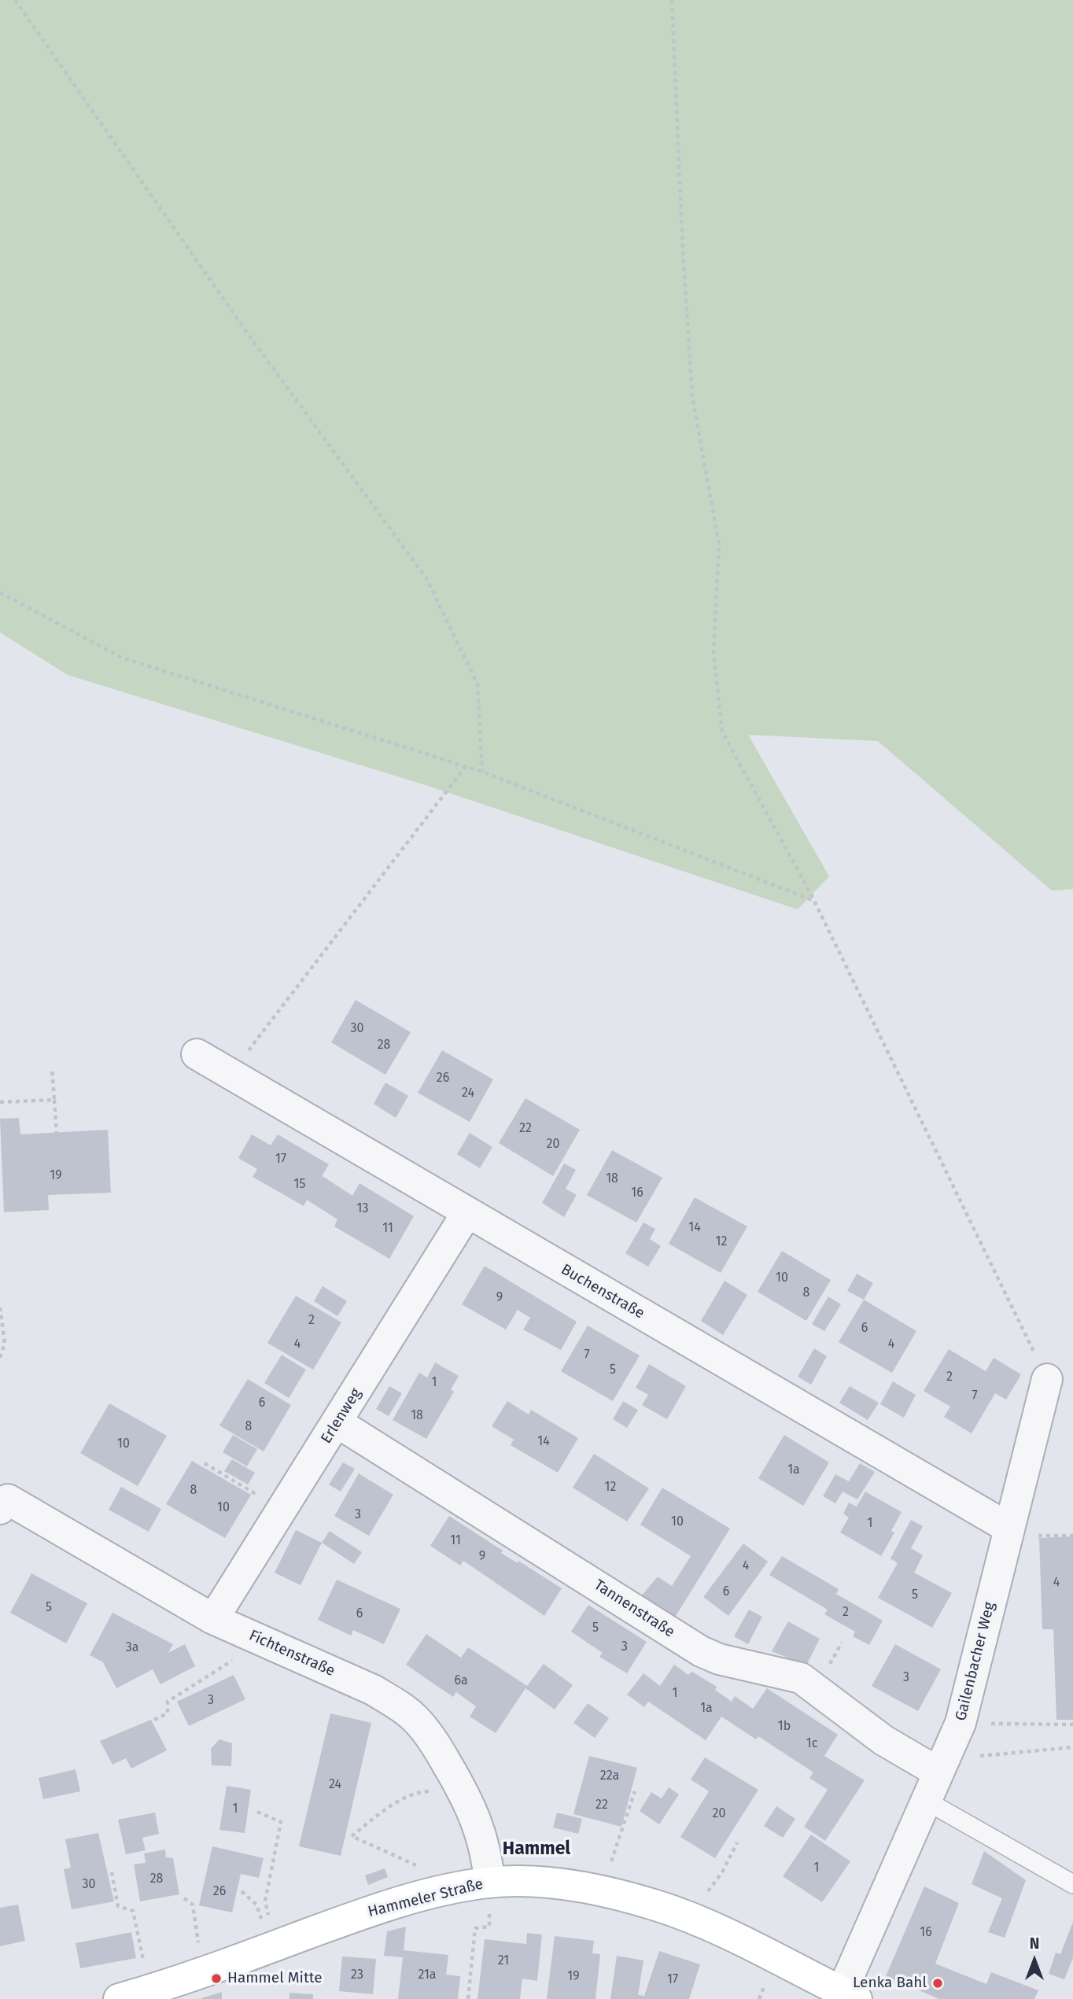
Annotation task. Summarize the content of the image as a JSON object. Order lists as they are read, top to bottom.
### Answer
{
  "streets": {
    "main road": ["Hammeler Straße"],
    "street": [
      "Buchenstraße",
      "Erlenweg",
      "Tannenstraße",
      "Fichtenstraße",
      "Gailenbacher Weg"
    ]
  },
  "crossings": [
    ["Buchenstraße", "Erlenweg"],
    ["Buchenstraße", "Gailenbacher Weg"],
    ["Erlenweg", "Tannenstraße"],
    ["Erlenweg", "Fichtenstraße"],
    ["Tannenstraße", "Gailenbacher Weg"],
    ["Fichtenstraße", "Hammeler Straße"],
    ["Gailenbacher Weg", "Hammeler Straße"]
  ],
  "districts": ["Hammel"],
  "places": ["Hammel Mitte", "Lenka Bahl"],
  "house_numbers": [
    "30",
    "28",
    "26",
    "24",
    "22",
    "20",
    "17",
    "19",
    "18",
    "15",
    "16",
    "13",
    "14",
    "11",
    "12",
    "10",
    "8",
    "9",
    "2",
    "6",
    "4",
    "4",
    "7",
    "5",
    "2",
    "1",
    "7",
    "6",
    "18",
    "8",
    "14",
    "10",
    "1a",
    "12",
    "8",
    "10",
    "3",
    "10",
    "1",
    "11",
    "9",
    "4",
    "4",
    "6",
    "5",
    "5",
    "2",
    "6",
    "5",
    "3",
    "3a",
    "3",
    "6a",
    "1",
    "3",
    "1a",
    "1b",
    "1c",
    "22a",
    "24",
    "22",
    "1",
    "20",
    "1",
    "28",
    "30",
    "26",
    "16",
    "21",
    "23",
    "21a",
    "19",
    "17"
  ],
  "north": "top"
}
